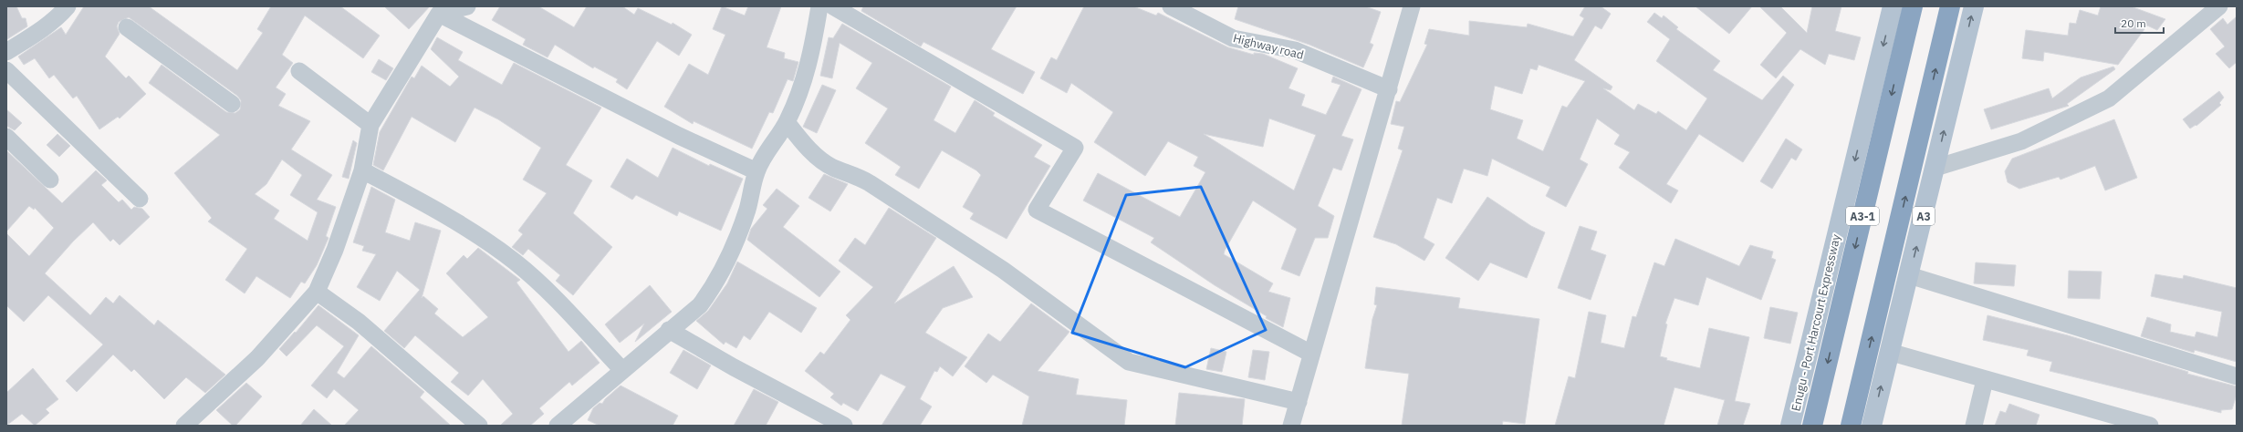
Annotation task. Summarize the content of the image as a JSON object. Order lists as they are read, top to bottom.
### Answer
{
  "streets": {
    "highway": ["A3-1", "Enugu - Port Harcourt Expressway"],
    "main road": ["A3"],
    "street": ["Highway road"]
  },
  "scale_bar": "20 m"
}
